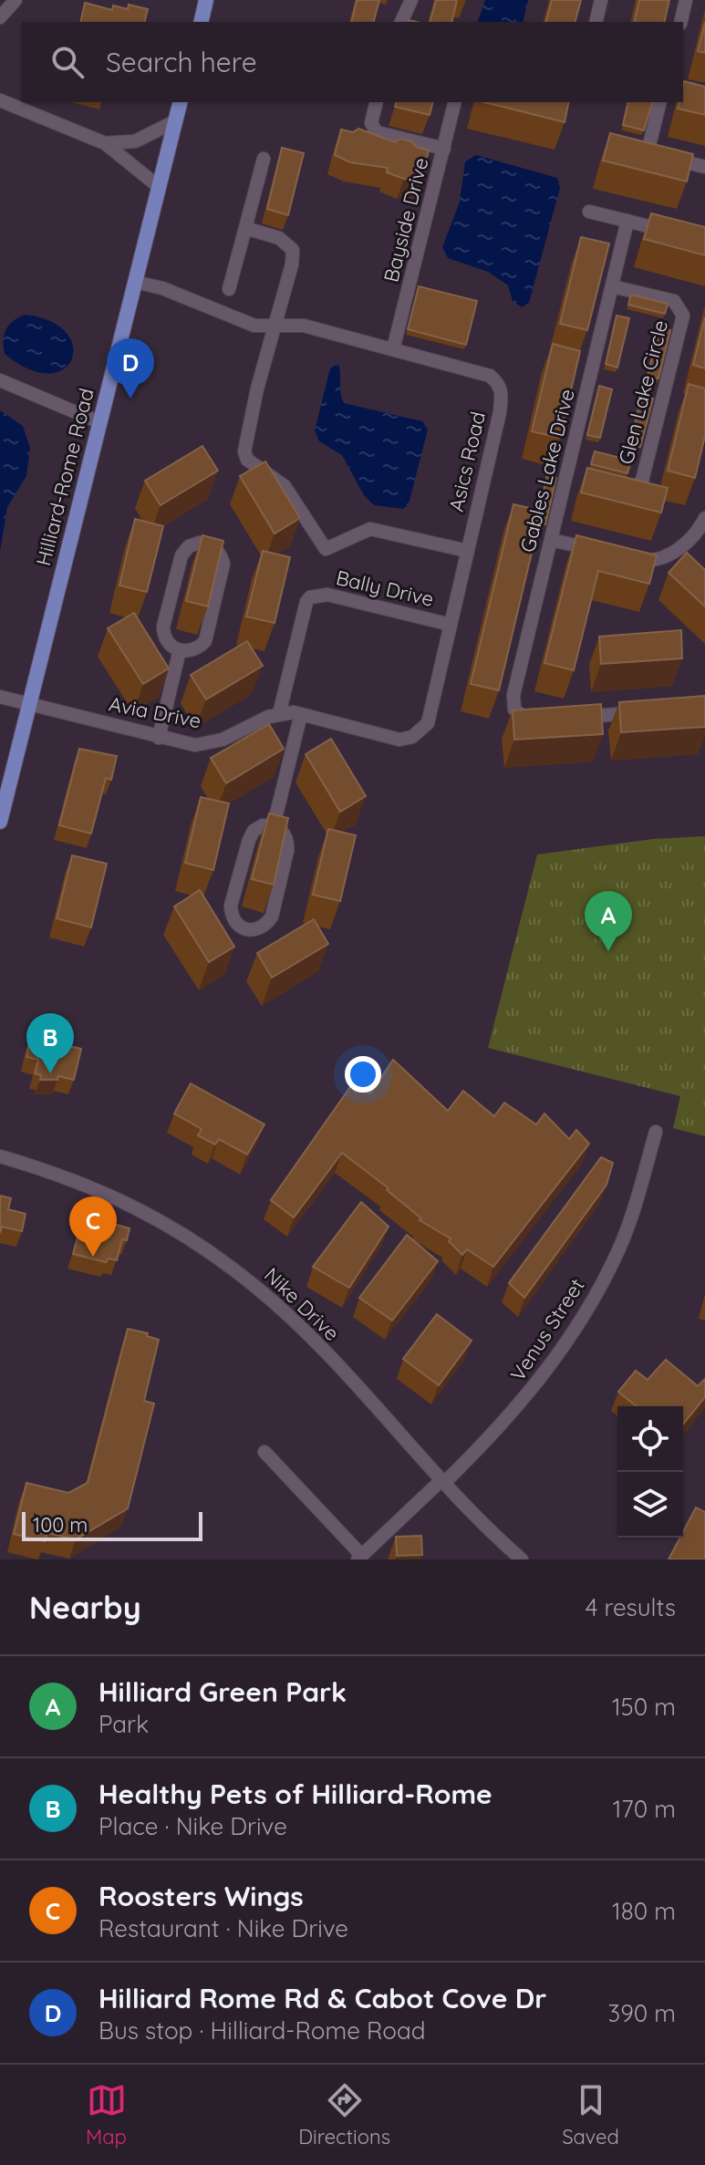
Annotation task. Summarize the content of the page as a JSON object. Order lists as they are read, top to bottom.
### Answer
{
  "streets": {
    "main road": ["Hilliard-Rome Road"],
    "street": [
      "Bayside Drive",
      "Glen Lake Circle",
      "Asics Road",
      "Gables Lake Drive",
      "Bally Drive",
      "Avia Drive",
      "Nike Drive",
      "Venus Street"
    ]
  },
  "crossings": [
    ["Bayside Drive", "Asics Road"],
    ["Glen Lake Circle", "Gables Lake Drive"],
    ["Asics Road", "Hilliard-Rome Road"],
    ["Asics Road", "Bally Drive"],
    ["Asics Road", "Avia Drive"],
    ["Hilliard-Rome Road", "Avia Drive"],
    ["Bally Drive", "Avia Drive"],
    ["Nike Drive", "Venus Street"]
  ],
  "scale_bar": "100 m",
  "page": {
    "search": "Search here",
    "pins": [
      "D",
      "A",
      "B",
      "C"
    ],
    "scale": "100 m",
    "heading": ["Nearby", "4 results"],
    "list": [
      {
        "mark": "A",
        "name": "Hilliard Green Park",
        "note": "Park",
        "value": "150 m"
      },
      {
        "mark": "B",
        "name": "Healthy Pets of Hilliard-Rome",
        "note": "Place · Nike Drive",
        "value": "170 m"
      },
      {
        "mark": "C",
        "name": "Roosters Wings",
        "note": "Restaurant · Nike Drive",
        "value": "180 m"
      },
      {
        "mark": "D",
        "name": "Hilliard Rome Rd & Cabot Cove Dr",
        "note": "Bus stop · Hilliard-Rome Road",
        "value": "390 m"
      }
    ],
    "nav": ["Map", "Directions", "Saved"]
  }
}
